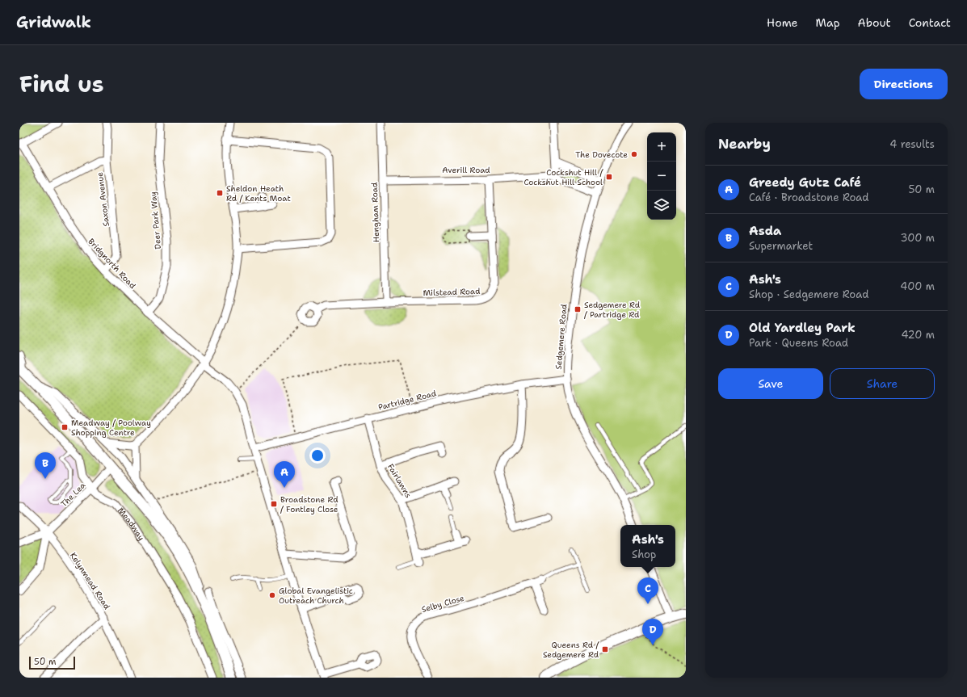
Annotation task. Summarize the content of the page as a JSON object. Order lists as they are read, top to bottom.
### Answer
{
  "streets": {
    "street": [
      "Averill Road",
      "Saxon Avenue",
      "Hengham Road",
      "Deer Park Way",
      "Bridgnorth Road",
      "Milstead Road",
      "Sedgemere Road",
      "Partridge Road",
      "Fairlawns",
      "The Lea",
      "Meadway",
      "Kelynmead Road",
      "Selby Close"
    ]
  },
  "crossings": [
    ["Averill Road", "Hengham Road"],
    ["Averill Road", "Milstead Road"],
    ["Averill Road", "Sedgemere Road"],
    ["Saxon Avenue", "Bridgnorth Road"],
    ["Hengham Road", "Milstead Road"],
    ["Deer Park Way", "Bridgnorth Road"],
    ["Bridgnorth Road", "Partridge Road"],
    ["Sedgemere Road", "Partridge Road"],
    ["Partridge Road", "Fairlawns"],
    ["The Lea", "Meadway"],
    ["The Lea", "Kelynmead Road"]
  ],
  "places": {
    "other": ["The Dovecote", "Global Evangelistic Outreach Church"],
    "transit": [
      "Cockshut Hill / Cockshut Hill School",
      "Sheldon Heath Rd / Kents Moat",
      "Sedgemere Rd / Partridge Rd",
      "Meadway / Poolway Shopping Centre",
      "Broadstone Rd / Fontley Close",
      "Queens Rd / Sedgemere Rd"
    ]
  },
  "scale_bar": "50 m",
  "page": {
    "header": "Gridwalk",
    "nav": [
      "Home",
      "Map",
      "About",
      "Contact"
    ],
    "title": "Find us",
    "buttons": [
      "Directions",
      ["Save", "Share"]
    ],
    "heading": ["Nearby", "4 results"],
    "map_buttons": ["+", "−"],
    "list": [
      {
        "mark": "A",
        "name": "Greedy Gutz Café",
        "note": "Café · Broadstone Road",
        "value": "50 m"
      },
      {
        "mark": "B",
        "name": "Asda",
        "note": "Supermarket",
        "value": "300 m"
      },
      {
        "mark": "C",
        "name": "Ash's",
        "note": "Shop · Sedgemere Road",
        "value": "400 m"
      },
      {
        "mark": "D",
        "name": "Old Yardley Park",
        "note": "Park · Queens Road",
        "value": "420 m"
      }
    ],
    "pins": [
      "B",
      "A",
      "C",
      "D"
    ],
    "popup": ["Ash's", "Shop"],
    "scale": "50 m"
  }
}
